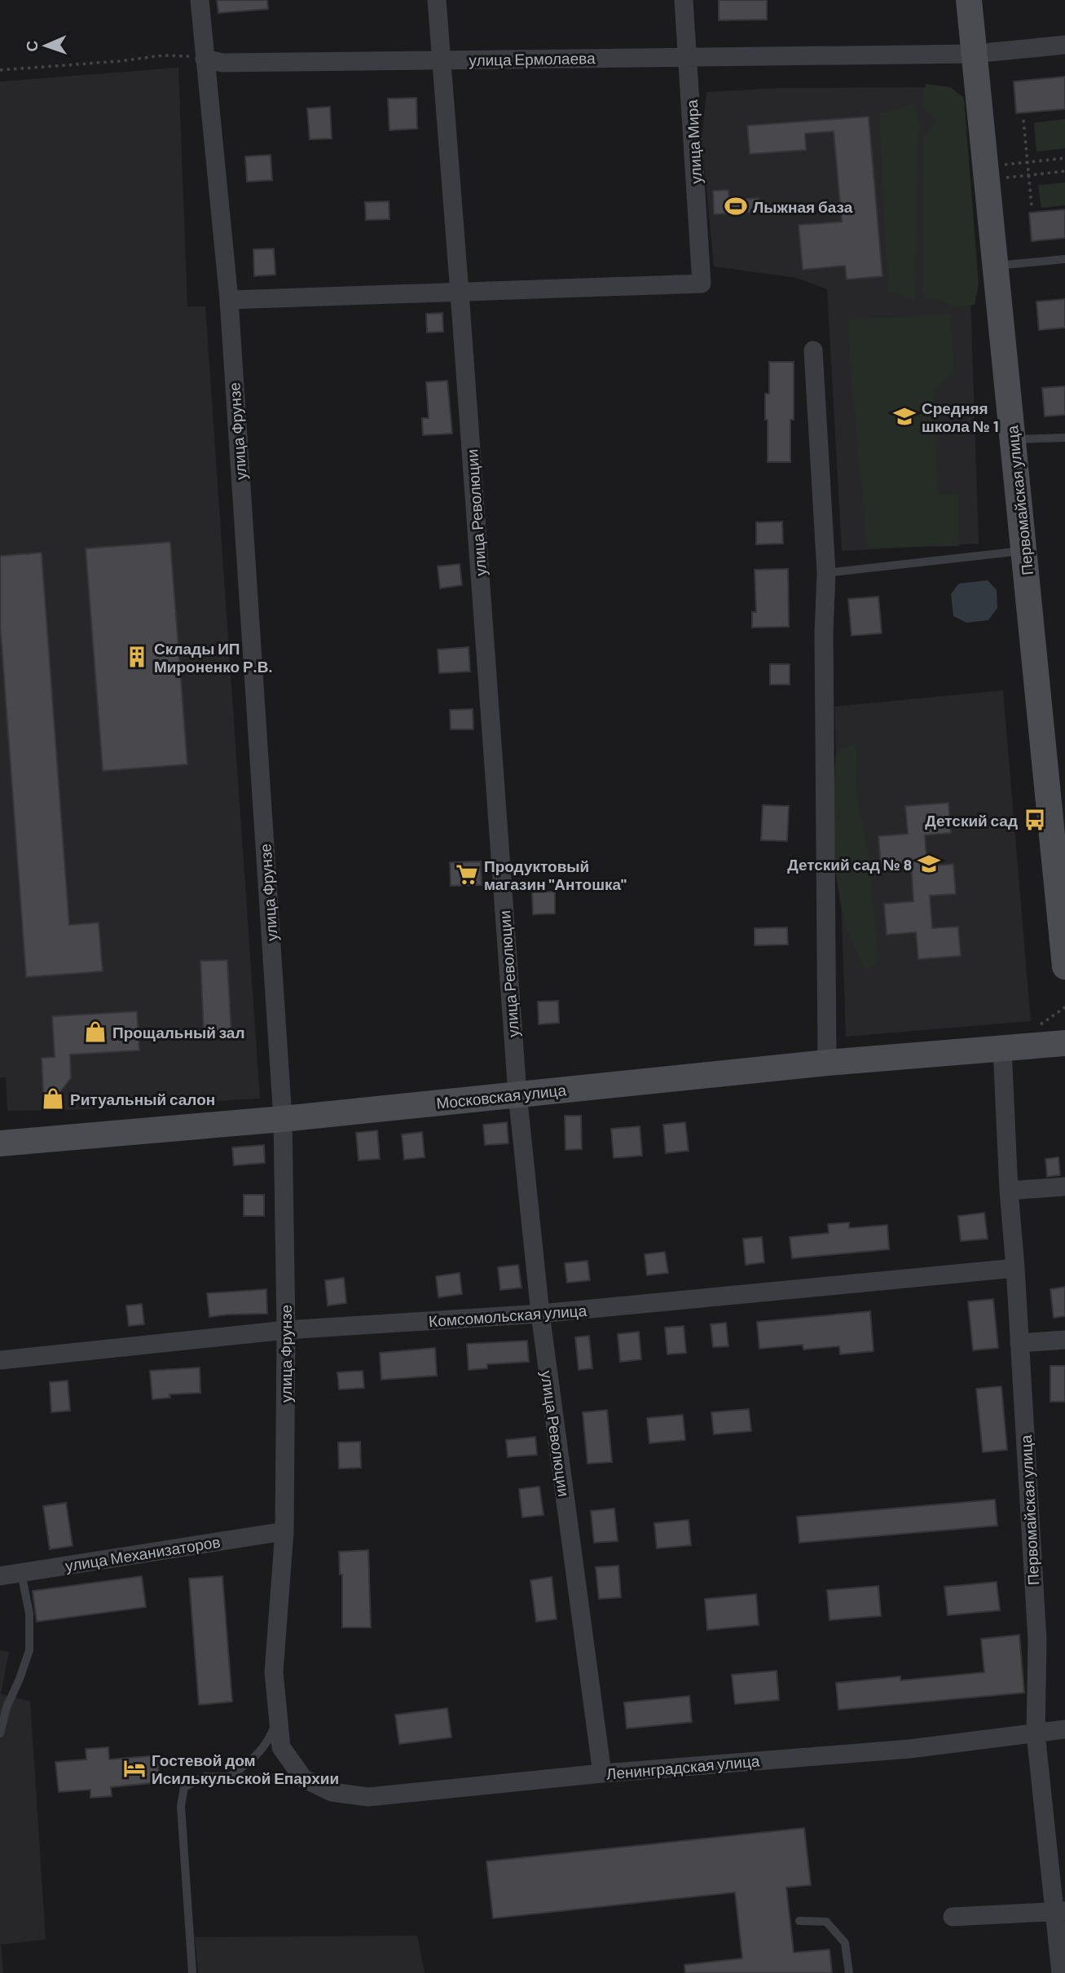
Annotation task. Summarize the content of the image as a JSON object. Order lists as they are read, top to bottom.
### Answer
{
  "streets": {
    "street": [
      "улица Ермолаева",
      "улица Мира",
      "улица Фрунзе",
      "Первомайская улица",
      "улица Революции",
      "Московская улица",
      "Комсомольская улица",
      "улица Механизаторов",
      "Ленинградская улица"
    ]
  },
  "crossings": [
    ["улица Ермолаева", "улица Мира"],
    ["улица Ермолаева", "улица Фрунзе"],
    ["улица Ермолаева", "Первомайская улица"],
    ["улица Ермолаева", "улица Революции"],
    ["улица Мира", "улица Революции"],
    ["улица Фрунзе", "Московская улица"],
    ["улица Фрунзе", "Комсомольская улица"],
    ["улица Фрунзе", "улица Механизаторов"],
    ["улица Фрунзе", "Ленинградская улица"],
    ["Первомайская улица", "Московская улица"],
    ["Первомайская улица", "Комсомольская улица"],
    ["Первомайская улица", "Ленинградская улица"],
    ["улица Революции", "Московская улица"],
    ["улица Революции", "Комсомольская улица"],
    ["улица Революции", "Ленинградская улица"]
  ],
  "places": {
    "sports": ["Лыжная база"],
    "school or university": ["Средняя школа № 1", "Детский сад № 8"],
    "building": ["Склады ИП Мироненко Р.В."],
    "bus stop": ["Детский сад"],
    "supermarket": ["Продуктовый магазин \"Антошка\""],
    "shop": ["Прощальный зал", "Ритуальный салон"],
    "hotel": ["Гостевой дом Исилькульской Епархии"]
  },
  "north": "left"
}
